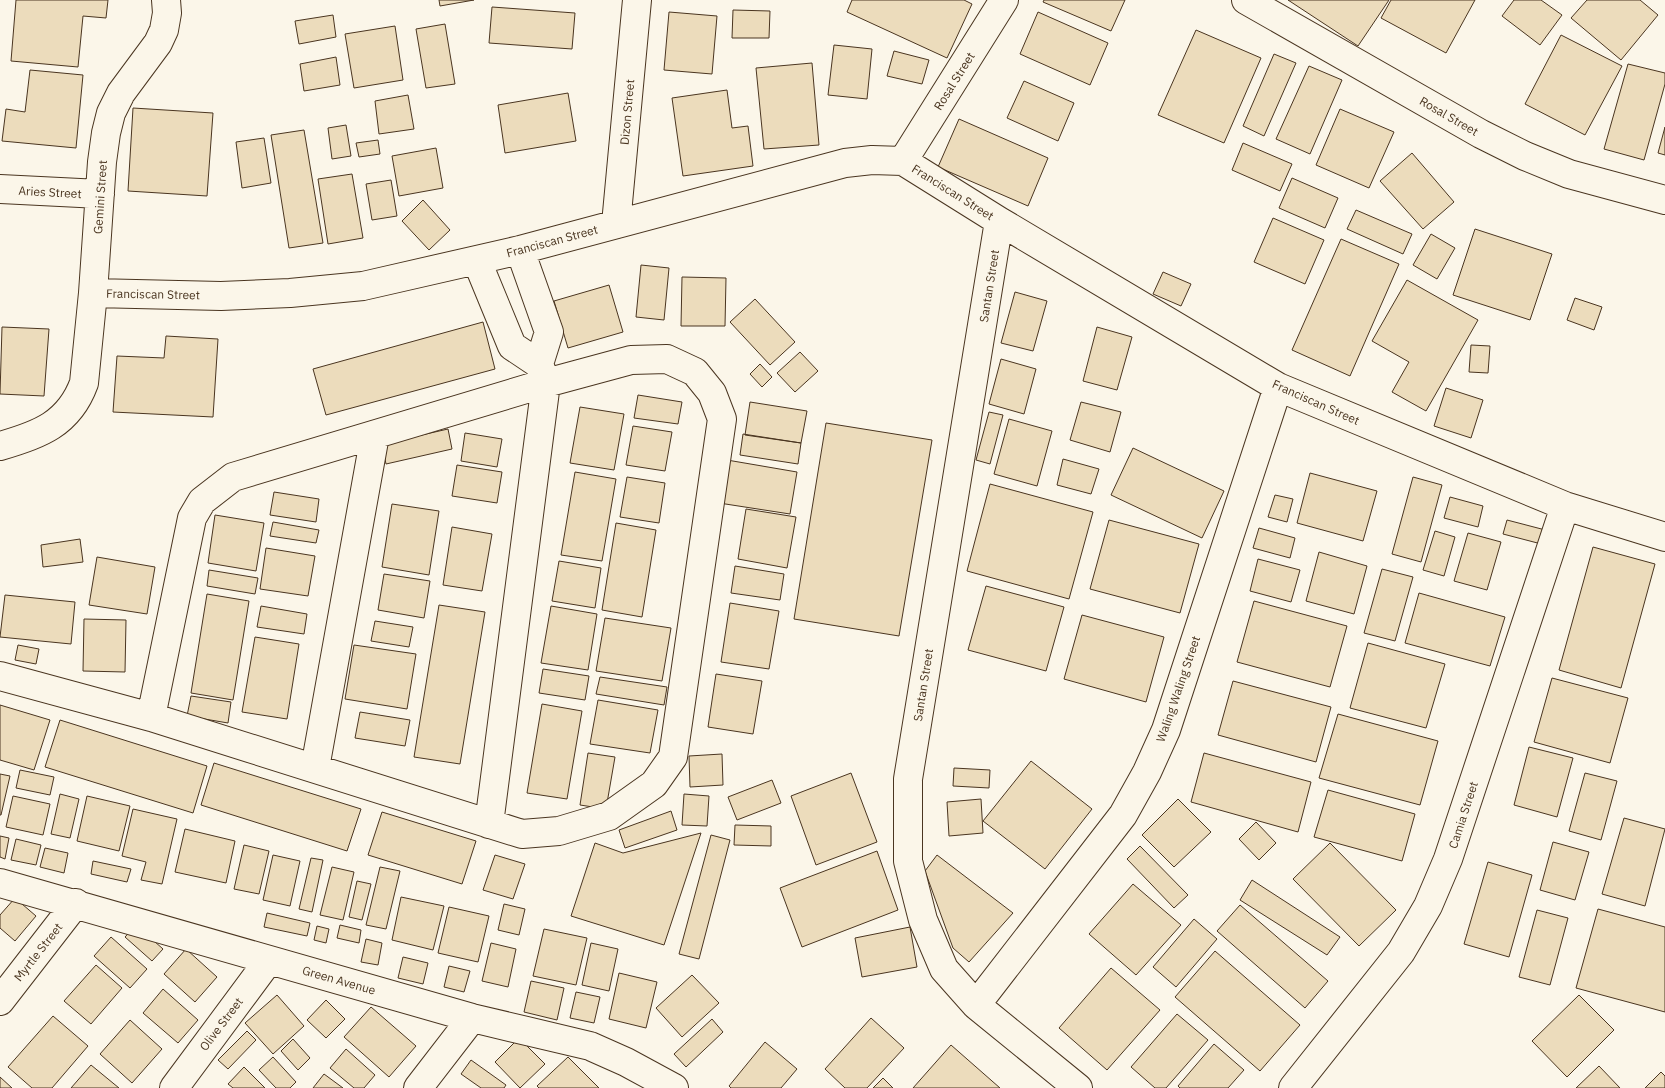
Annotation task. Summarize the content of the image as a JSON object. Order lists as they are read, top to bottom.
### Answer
{
  "streets": {
    "street": [
      "Rosal Street",
      "Dizon Street",
      "Aries Street",
      "Franciscan Street",
      "Gemini Street",
      "Santan Street",
      "Waling Waling Street",
      "Camia Street",
      "Myrtle Street",
      "Green Avenue",
      "Olive Street"
    ]
  },
  "crossings": [
    ["Rosal Street", "Franciscan Street"],
    ["Dizon Street", "Franciscan Street"],
    ["Aries Street", "Gemini Street"],
    ["Franciscan Street", "Gemini Street"],
    ["Franciscan Street", "Santan Street"],
    ["Franciscan Street", "Waling Waling Street"],
    ["Franciscan Street", "Camia Street"],
    ["Santan Street", "Waling Waling Street"],
    ["Myrtle Street", "Green Avenue"],
    ["Green Avenue", "Olive Street"]
  ]
}
